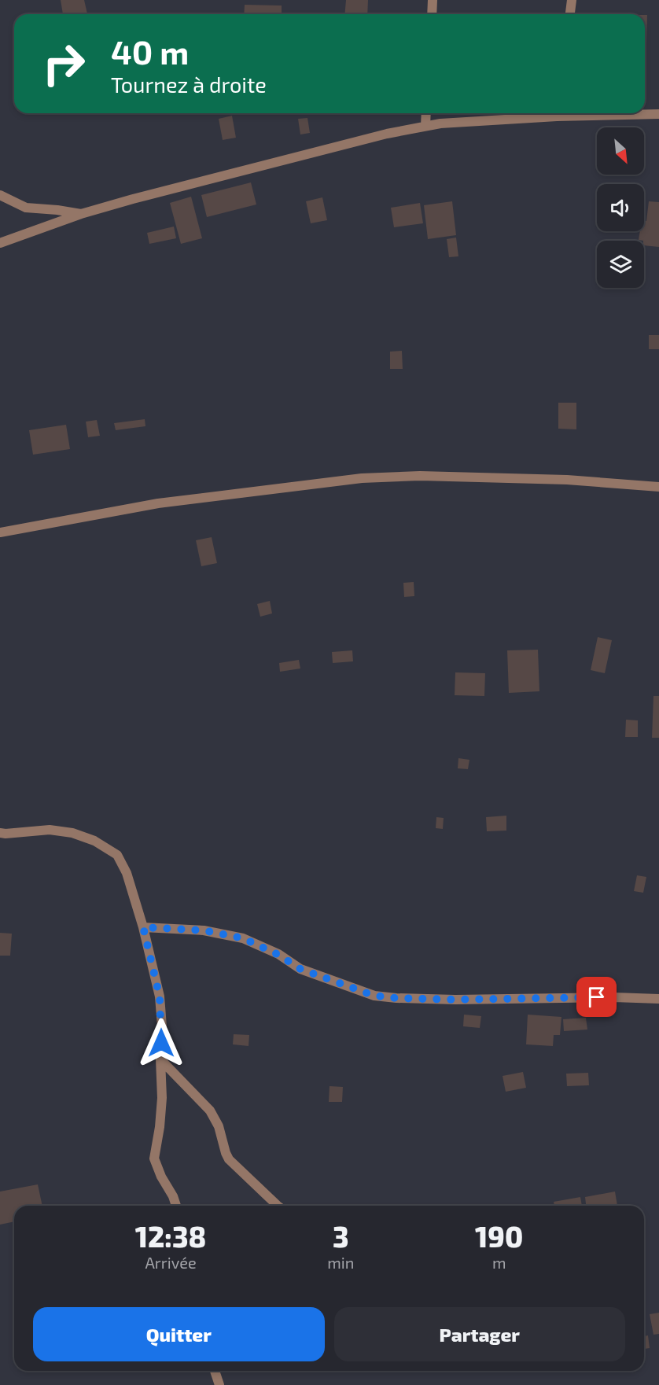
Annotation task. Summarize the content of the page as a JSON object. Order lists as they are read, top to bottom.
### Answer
{
  "north": "bottom right",
  "page": {
    "turn": ["40 m", "Tournez à droite"],
    "eta": [
      "12:38",
      "Arrivée",
      "3",
      "min",
      "190",
      "m"
    ],
    "buttons": ["Quitter", "Partager"]
  }
}
